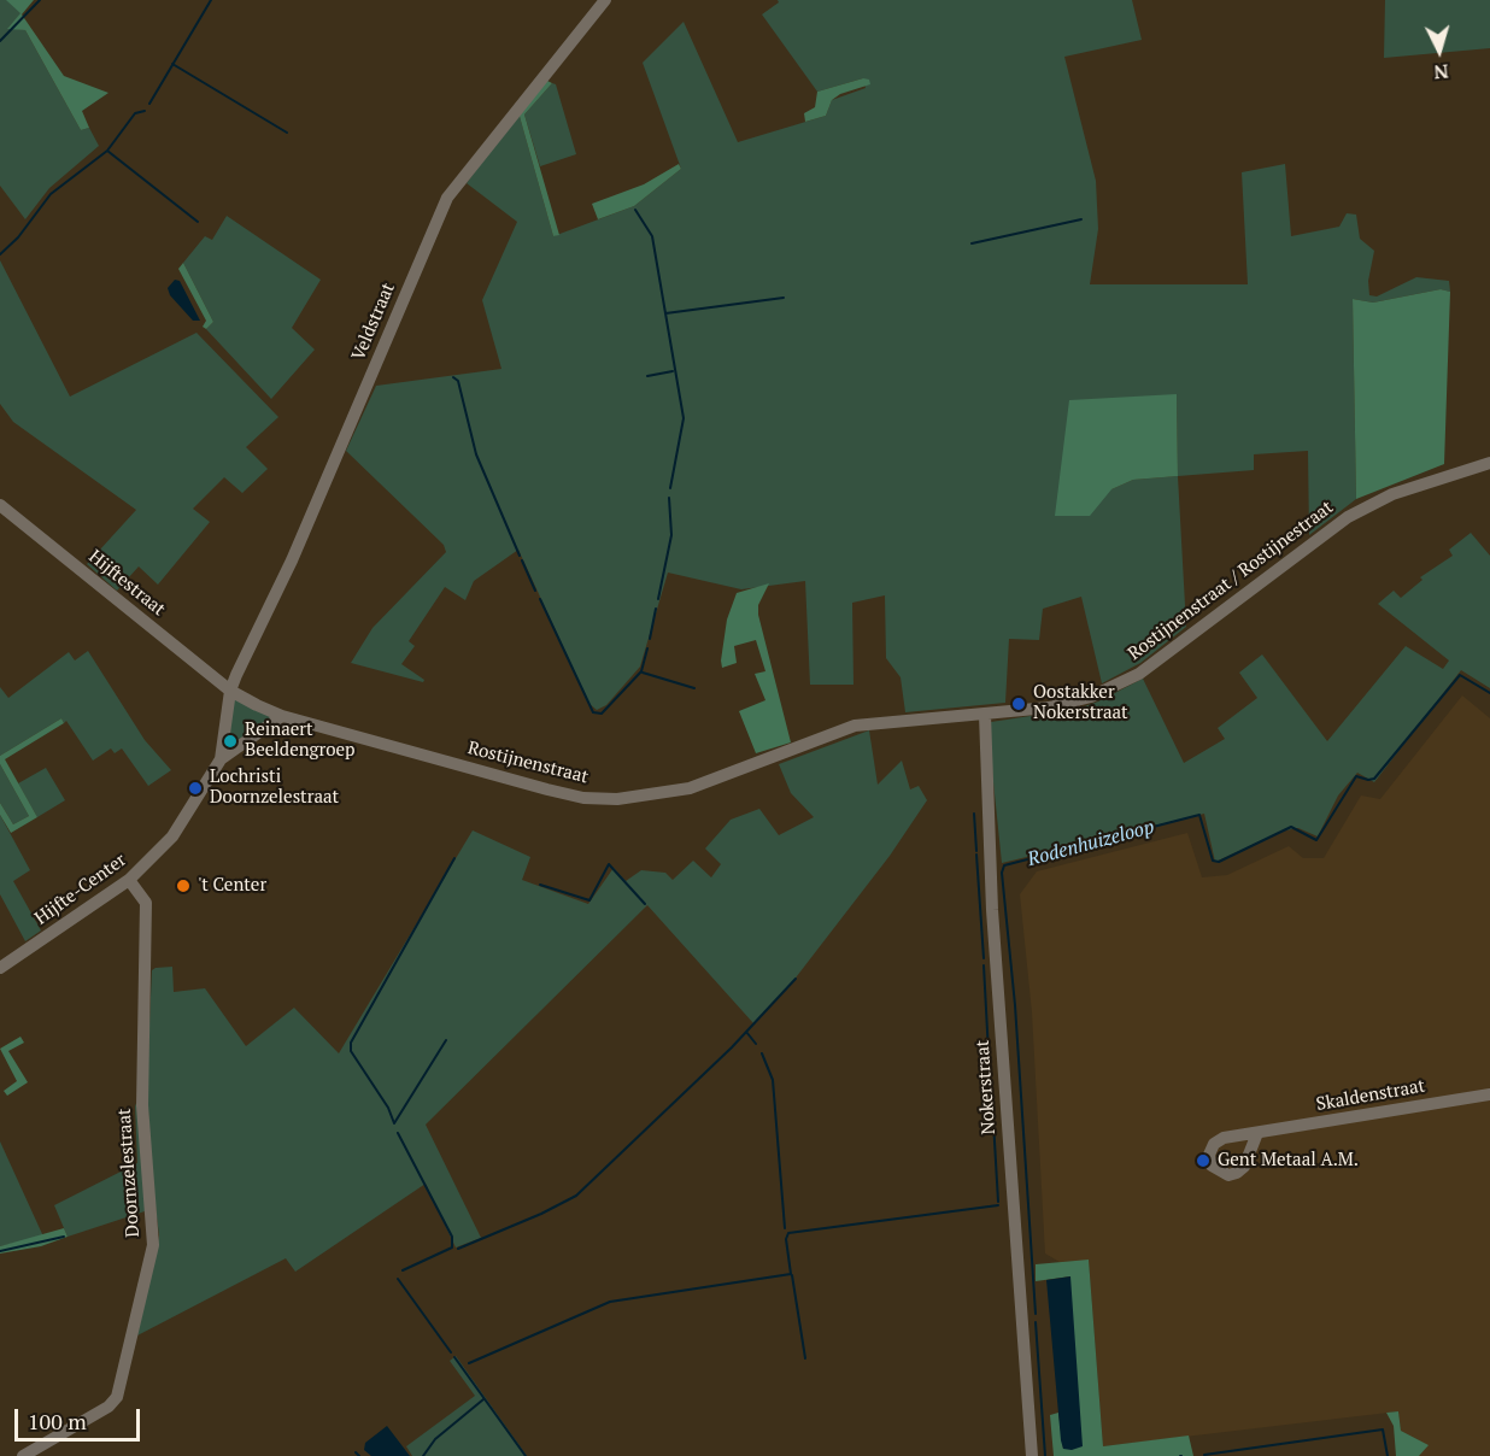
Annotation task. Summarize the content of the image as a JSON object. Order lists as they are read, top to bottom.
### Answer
{
  "streets": {
    "street": [
      "Veldstraat",
      "Rostijnenstraat / Rostijnestraat",
      "Hijftestraat",
      "Rostijnenstraat",
      "Hijfte-Center",
      "Nokerstraat",
      "Skaldenstraat",
      "Doornzelestraat"
    ]
  },
  "crossings": [
    ["Veldstraat", "Hijftestraat"],
    ["Veldstraat", "Rostijnenstraat"],
    ["Veldstraat", "Hijfte-Center"],
    ["Rostijnenstraat / Rostijnestraat", "Rostijnenstraat"],
    ["Rostijnenstraat / Rostijnestraat", "Nokerstraat"],
    ["Hijftestraat", "Rostijnenstraat"],
    ["Hijftestraat", "Hijfte-Center"],
    ["Rostijnenstraat", "Hijfte-Center"],
    ["Hijfte-Center", "Doornzelestraat"]
  ],
  "water": ["Rodenhuizeloop"],
  "places": [
    "Oostakker Nokerstraat",
    "Reinaert Beeldengroep",
    "Lochristi Doornzelestraat",
    "'t Center",
    "Gent Metaal A.M."
  ],
  "scale_bar": "100 m",
  "north": "bottom"
}
